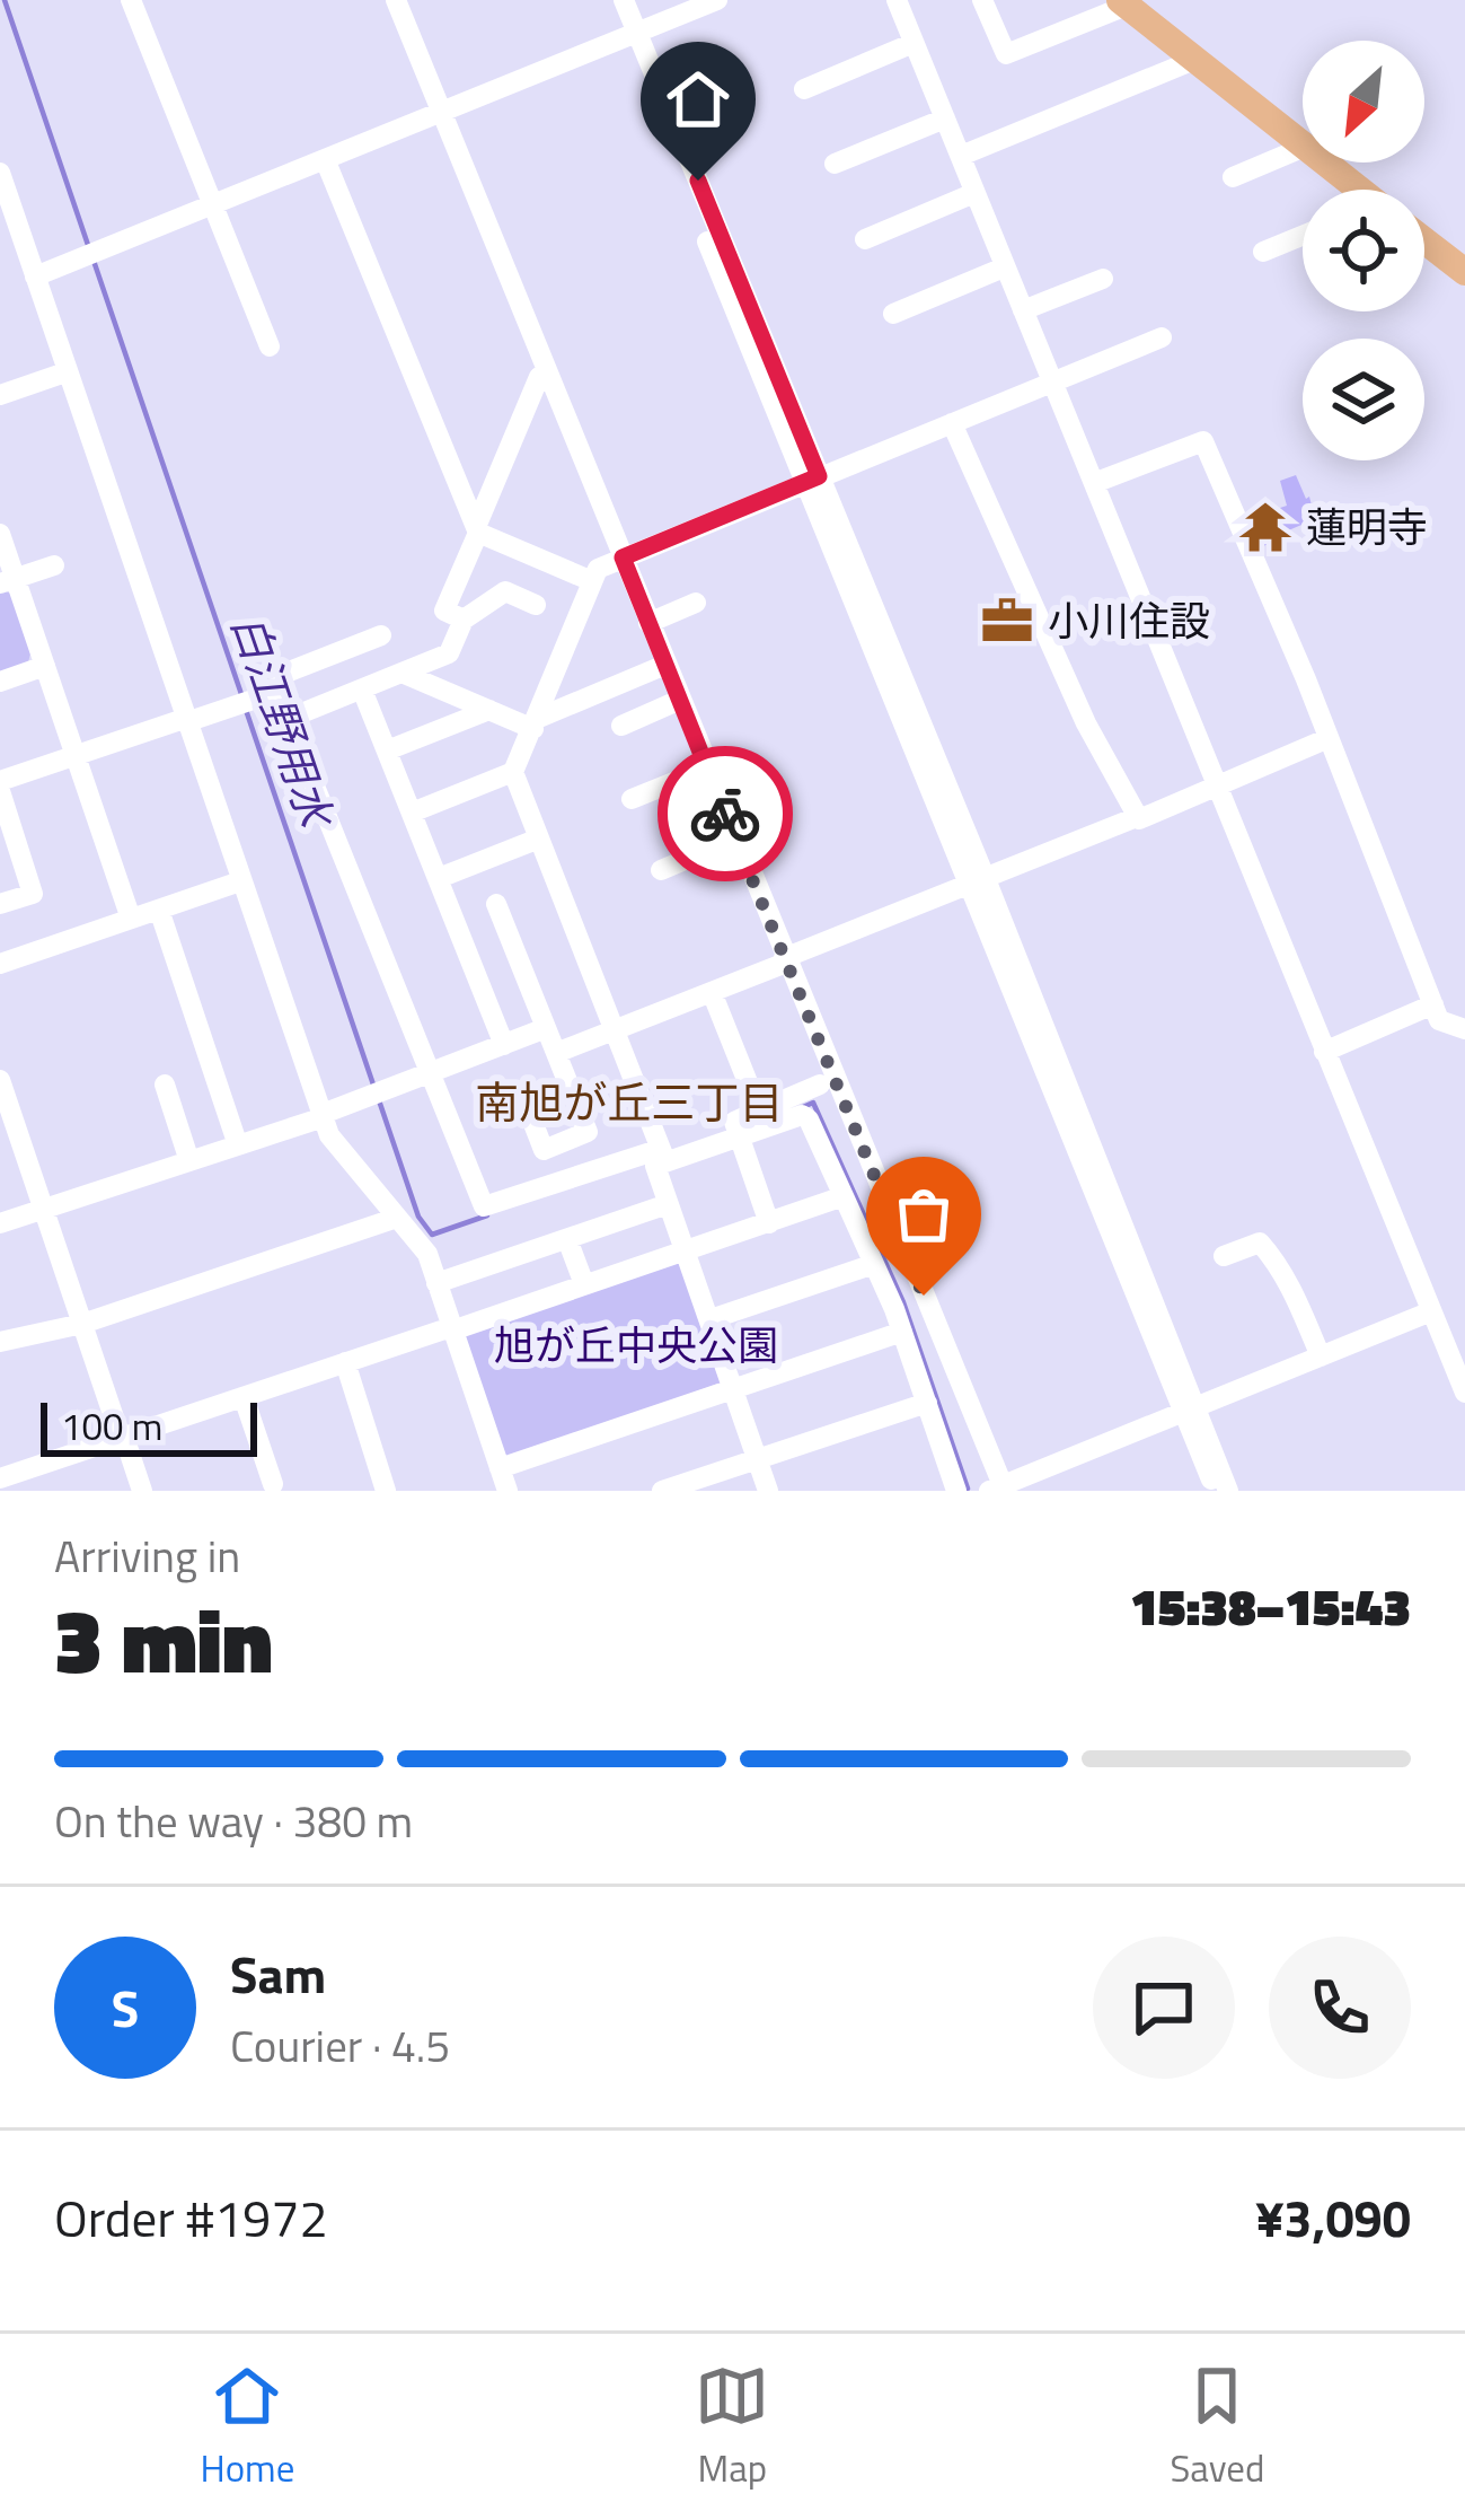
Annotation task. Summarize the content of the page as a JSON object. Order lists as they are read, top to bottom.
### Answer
{
  "districts": ["南旭が丘三丁目"],
  "water": ["白江野用水"],
  "parks": ["旭が丘中央公園"],
  "places": {
    "temple": ["蓮明寺"],
    "office": ["小川住設"]
  },
  "scale_bar": "100 m",
  "north": "bottom left",
  "page": {
    "scale": "100 m",
    "heading": ["3 min", "Arriving in", "15:38–15:43"],
    "panel": [
      "Sam",
      "Courier · 4.5",
      "Order #1972",
      "¥3,090"
    ],
    "bar": "On the way · 380 m",
    "round": "S",
    "tabs": ["Home", "Map", "Saved"]
  }
}
